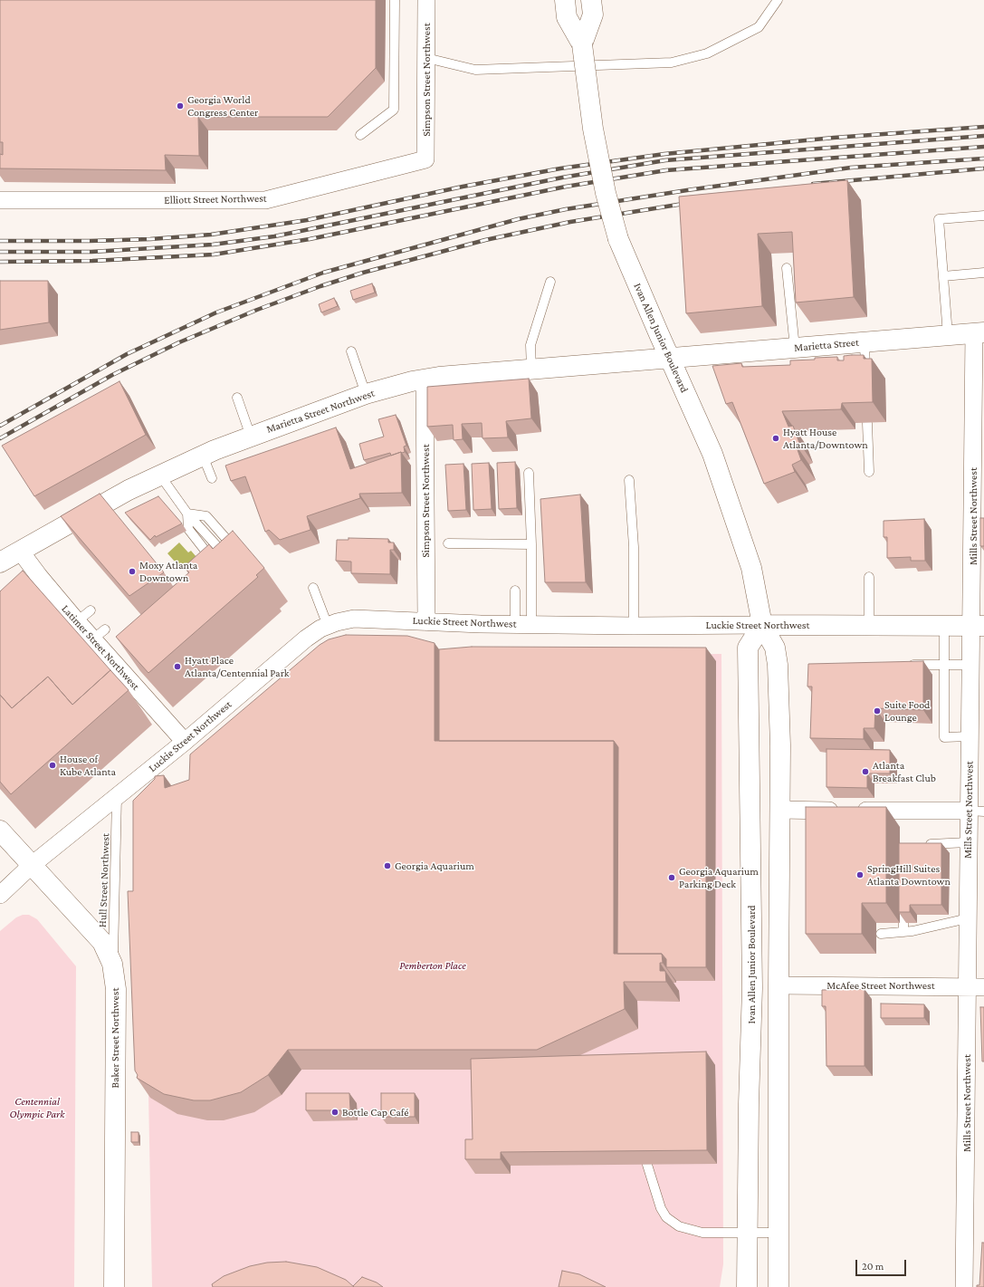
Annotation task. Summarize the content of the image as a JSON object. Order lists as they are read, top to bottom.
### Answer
{
  "streets": {
    "main road": [
      "Ivan Allen Junior Boulevard",
      "Marietta Street",
      "Marietta Street Northwest",
      "Luckie Street Northwest",
      "Baker Street Northwest"
    ],
    "street": [
      "Simpson Street Northwest",
      "Elliott Street Northwest",
      "Mills Street Northwest",
      "Latimer Street Northwest",
      "McAfee Street Northwest"
    ],
    "lane": ["Hull Street Northwest"]
  },
  "crossings": [
    ["Simpson Street Northwest", "Elliott Street Northwest"],
    ["Simpson Street Northwest", "Marietta Street Northwest"],
    ["Simpson Street Northwest", "Luckie Street Northwest"],
    ["Ivan Allen Junior Boulevard", "Marietta Street"],
    ["Ivan Allen Junior Boulevard", "Marietta Street Northwest"],
    ["Ivan Allen Junior Boulevard", "Luckie Street Northwest"],
    ["Ivan Allen Junior Boulevard", "McAfee Street Northwest"],
    ["Marietta Street", "Marietta Street Northwest"],
    ["Marietta Street", "Mills Street Northwest"],
    ["Marietta Street Northwest", "Latimer Street Northwest"],
    ["Mills Street Northwest", "Luckie Street Northwest"],
    ["Mills Street Northwest", "McAfee Street Northwest"],
    ["Luckie Street Northwest", "Latimer Street Northwest"],
    ["Luckie Street Northwest", "Hull Street Northwest"],
    ["Luckie Street Northwest", "Baker Street Northwest"],
    ["Hull Street Northwest", "Baker Street Northwest"]
  ],
  "parks": ["Pemberton Place", "Centennial Olympic Park"],
  "places": [
    "Georgia World Congress Center",
    "Hyatt House Atlanta/Downtown",
    "Moxy Atlanta Downtown",
    "Hyatt Place Atlanta/Centennial Park",
    "Suite Food Lounge",
    "House of Kube Atlanta",
    "Atlanta Breakfast Club",
    "Georgia Aquarium",
    "SpringHill Suites Atlanta Downtown",
    "Georgia Aquarium Parking Deck",
    "Bottle Cap Café"
  ],
  "scale_bar": "20 m"
}
